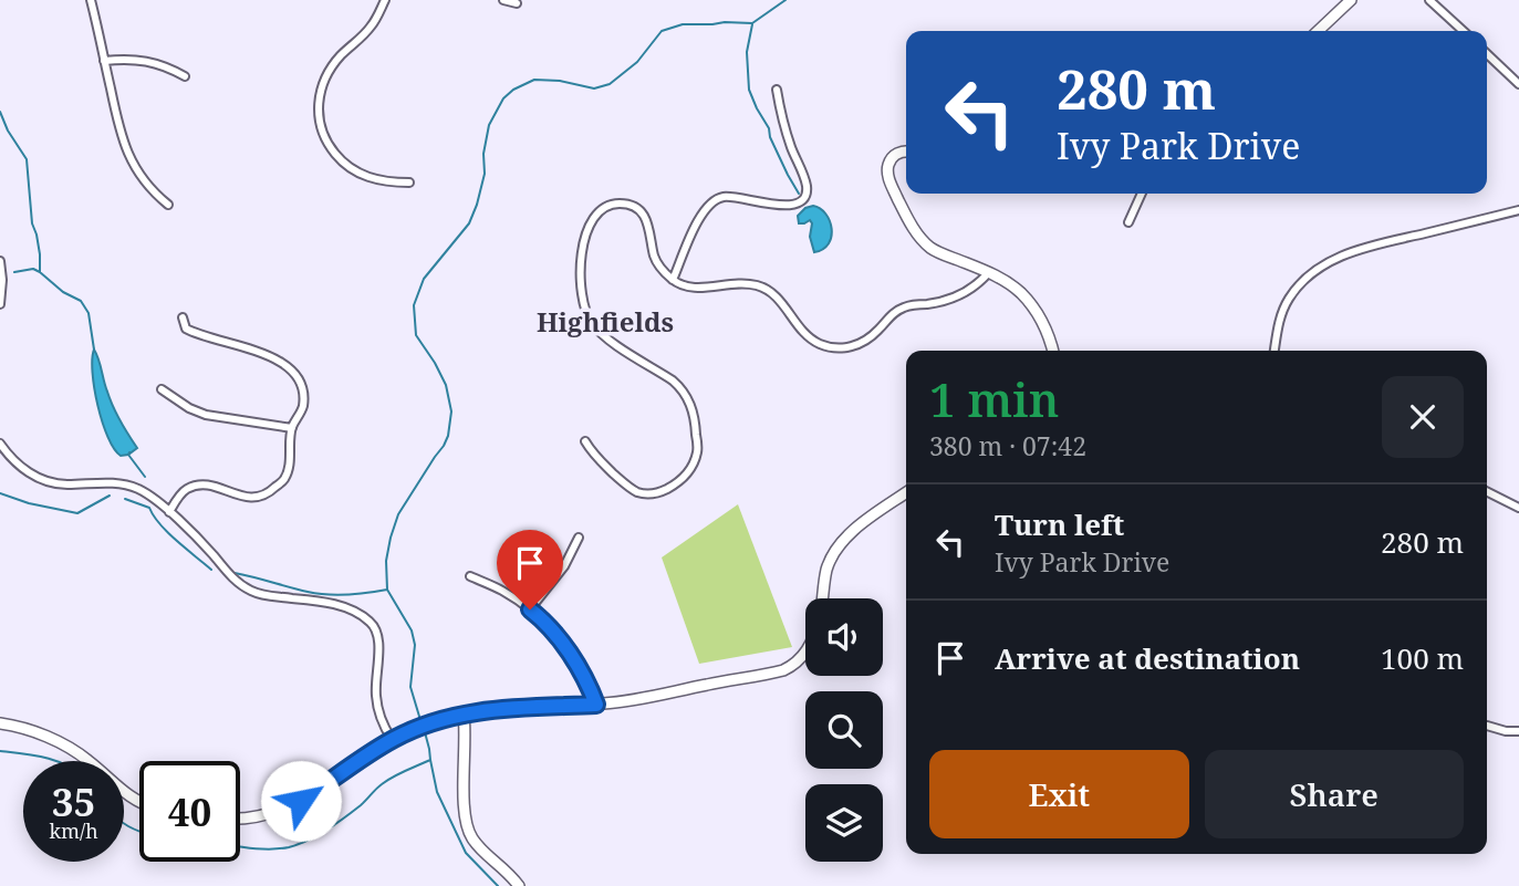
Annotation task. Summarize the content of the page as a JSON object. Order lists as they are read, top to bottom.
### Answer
{
  "districts": ["Highfields"],
  "page": {
    "turn": ["280 m", "Ivy Park Drive"],
    "heading": ["1 min", "380 m · 07:42"],
    "list": [
      {
        "name": "Turn left",
        "note": "Ivy Park Drive",
        "value": "280 m"
      },
      {
        "name": "Arrive at destination",
        "value": "100 m"
      }
    ],
    "buttons": ["Exit", "Share"],
    "speed": "35 km/h",
    "limit": "40"
  }
}
